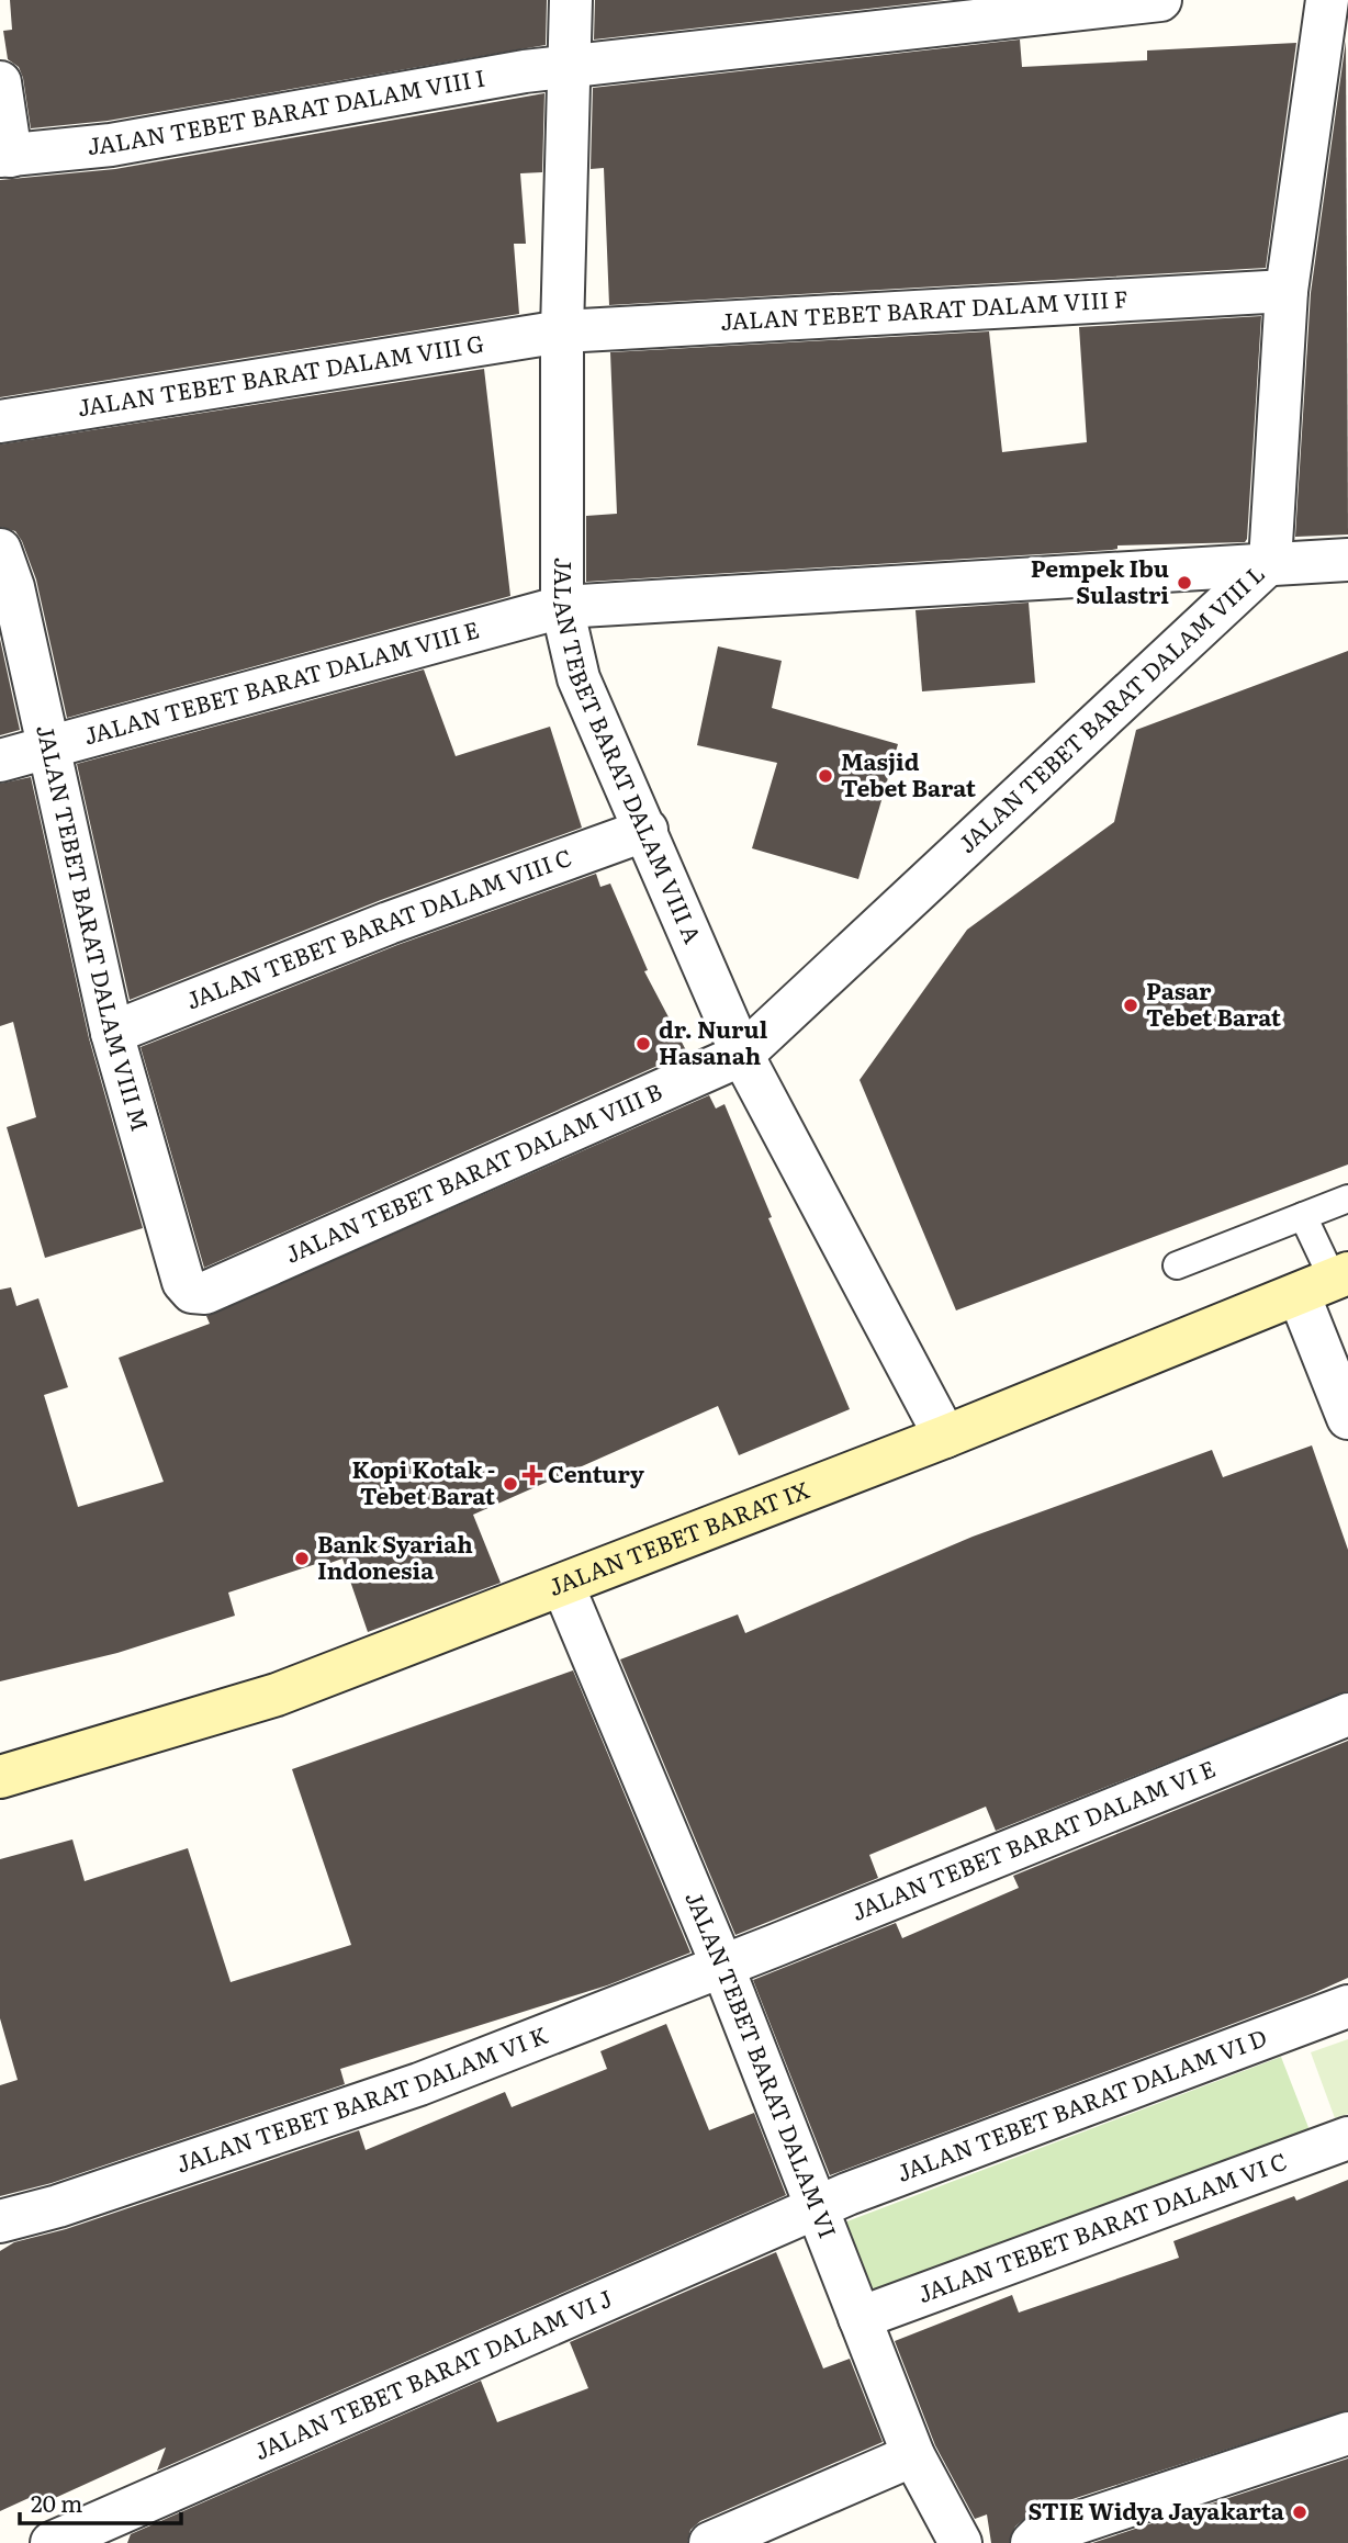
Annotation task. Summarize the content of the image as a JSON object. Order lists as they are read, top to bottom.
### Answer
{
  "streets": {
    "street": [
      "JALAN TEBET BARAT DALAM VIII I",
      "JALAN TEBET BARAT DALAM VIII F",
      "JALAN TEBET BARAT DALAM VIII G",
      "JALAN TEBET BARAT DALAM VIII E",
      "JALAN TEBET BARAT DALAM VIII L",
      "JALAN TEBET BARAT DALAM VIII A",
      "JALAN TEBET BARAT DALAM VIII M",
      "JALAN TEBET BARAT DALAM VIII C",
      "JALAN TEBET BARAT DALAM VIII B",
      "JALAN TEBET BARAT IX",
      "JALAN TEBET BARAT DALAM VI E",
      "JALAN TEBET BARAT DALAM VI",
      "JALAN TEBET BARAT DALAM VI K",
      "JALAN TEBET BARAT DALAM VI D",
      "JALAN TEBET BARAT DALAM VI C",
      "JALAN TEBET BARAT DALAM VI J"
    ]
  },
  "crossings": [
    ["JALAN TEBET BARAT DALAM VIII I", "JALAN TEBET BARAT DALAM VIII A"],
    ["JALAN TEBET BARAT DALAM VIII F", "JALAN TEBET BARAT DALAM VIII G"],
    ["JALAN TEBET BARAT DALAM VIII F", "JALAN TEBET BARAT DALAM VIII L"],
    ["JALAN TEBET BARAT DALAM VIII F", "JALAN TEBET BARAT DALAM VIII A"],
    ["JALAN TEBET BARAT DALAM VIII G", "JALAN TEBET BARAT DALAM VIII A"],
    ["JALAN TEBET BARAT DALAM VIII E", "JALAN TEBET BARAT DALAM VIII L"],
    ["JALAN TEBET BARAT DALAM VIII E", "JALAN TEBET BARAT DALAM VIII A"],
    ["JALAN TEBET BARAT DALAM VIII E", "JALAN TEBET BARAT DALAM VIII M"],
    ["JALAN TEBET BARAT DALAM VIII L", "JALAN TEBET BARAT DALAM VIII A"],
    ["JALAN TEBET BARAT DALAM VIII L", "JALAN TEBET BARAT DALAM VIII B"],
    ["JALAN TEBET BARAT DALAM VIII A", "JALAN TEBET BARAT DALAM VIII C"],
    ["JALAN TEBET BARAT DALAM VIII A", "JALAN TEBET BARAT DALAM VIII B"],
    ["JALAN TEBET BARAT DALAM VIII A", "JALAN TEBET BARAT IX"],
    ["JALAN TEBET BARAT DALAM VIII M", "JALAN TEBET BARAT DALAM VIII C"],
    ["JALAN TEBET BARAT DALAM VIII M", "JALAN TEBET BARAT DALAM VIII B"],
    ["JALAN TEBET BARAT IX", "JALAN TEBET BARAT DALAM VI"],
    ["JALAN TEBET BARAT DALAM VI E", "JALAN TEBET BARAT DALAM VI"],
    ["JALAN TEBET BARAT DALAM VI E", "JALAN TEBET BARAT DALAM VI K"],
    ["JALAN TEBET BARAT DALAM VI", "JALAN TEBET BARAT DALAM VI K"],
    ["JALAN TEBET BARAT DALAM VI", "JALAN TEBET BARAT DALAM VI D"],
    ["JALAN TEBET BARAT DALAM VI", "JALAN TEBET BARAT DALAM VI C"],
    ["JALAN TEBET BARAT DALAM VI", "JALAN TEBET BARAT DALAM VI J"],
    ["JALAN TEBET BARAT DALAM VI D", "JALAN TEBET BARAT DALAM VI J"]
  ],
  "places": {
    "other": [
      "Pempek Ibu Sulastri",
      "Masjid Tebet Barat",
      "Pasar Tebet Barat",
      "dr. Nurul Hasanah",
      "Kopi Kotak - Tebet Barat",
      "Bank Syariah Indonesia",
      "STIE Widya Jayakarta"
    ],
    "health": ["Century"]
  },
  "scale_bar": "20 m"
}
